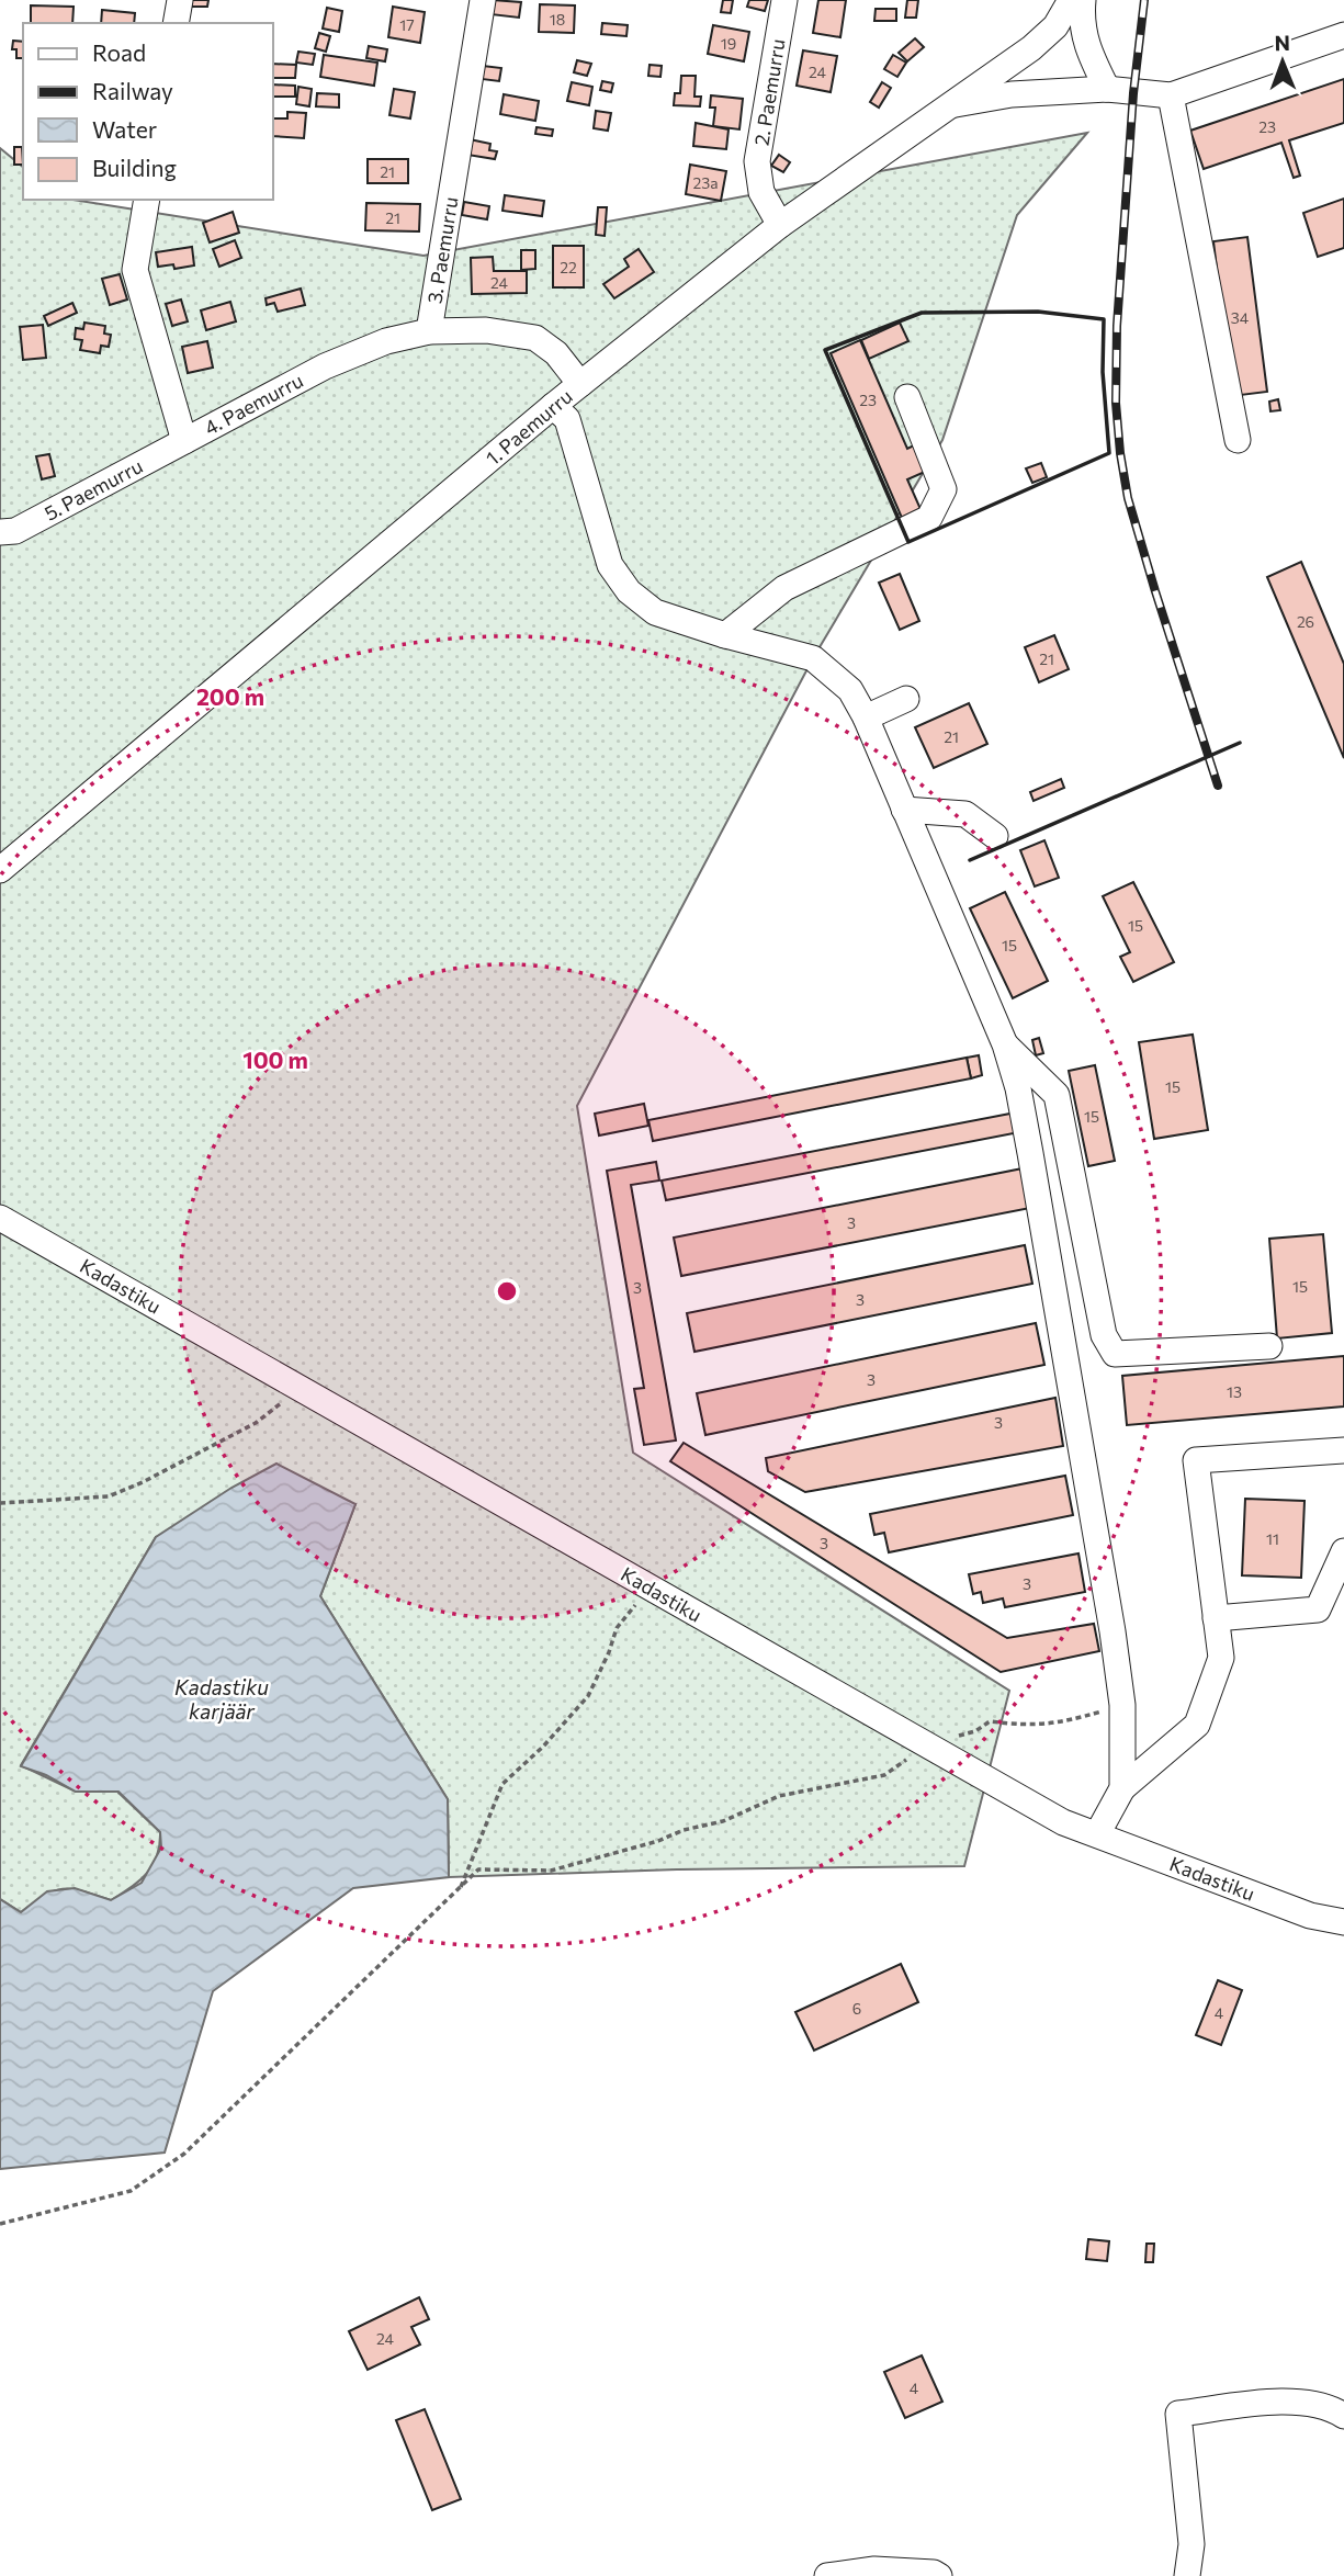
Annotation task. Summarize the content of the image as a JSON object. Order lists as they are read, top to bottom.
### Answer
{
  "streets": {
    "street": [
      "2. Paemurru",
      "3. Paemurru",
      "4. Paemurru",
      "1. Paemurru",
      "5. Paemurru",
      "Kadastiku"
    ]
  },
  "crossings": [
    ["2. Paemurru", "1. Paemurru"],
    ["3. Paemurru", "4. Paemurru"],
    ["3. Paemurru", "1. Paemurru"],
    ["4. Paemurru", "5. Paemurru"]
  ],
  "water": ["Kadastiku karjäär"],
  "house_numbers": [
    "18",
    "17",
    "19",
    "24",
    "23",
    "21",
    "23a",
    "21",
    "22",
    "24",
    "34",
    "23",
    "26",
    "21",
    "21",
    "15",
    "15",
    "15",
    "15",
    "3",
    "15",
    "3",
    "3",
    "3",
    "13",
    "3",
    "11",
    "3",
    "3",
    "6",
    "4",
    "24",
    "4"
  ],
  "legend": [
    "Road",
    "Railway",
    "Water",
    "Building"
  ],
  "north": "top",
  "rings": ["200 m", "100 m"]
}
